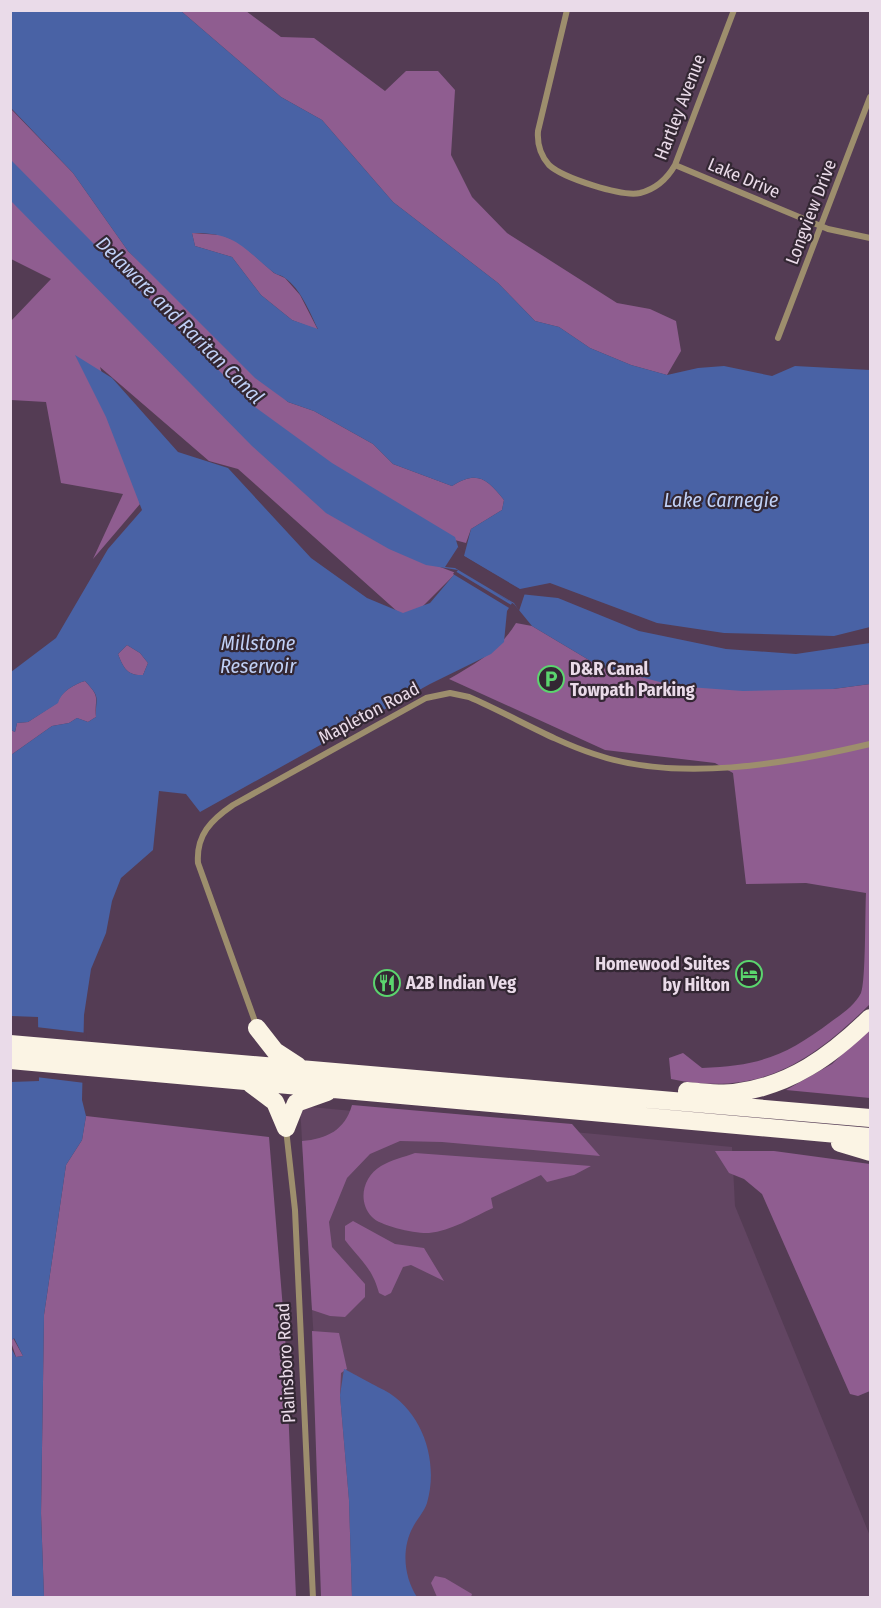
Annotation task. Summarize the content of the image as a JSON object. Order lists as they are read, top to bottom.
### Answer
{
  "streets": {
    "street": [
      "Hartley Avenue",
      "Lake Drive",
      "Longview Drive",
      "Mapleton Road",
      "Plainsboro Road"
    ]
  },
  "crossings": [
    ["Hartley Avenue", "Lake Drive"],
    ["Lake Drive", "Longview Drive"]
  ],
  "water": ["Delaware and Raritan Canal", "Lake Carnegie", "Millstone Reservoir"],
  "places": {
    "parking": ["D&R Canal Towpath Parking"],
    "hotel": ["Homewood Suites by Hilton"],
    "restaurant": ["A2B Indian Veg"]
  }
}
